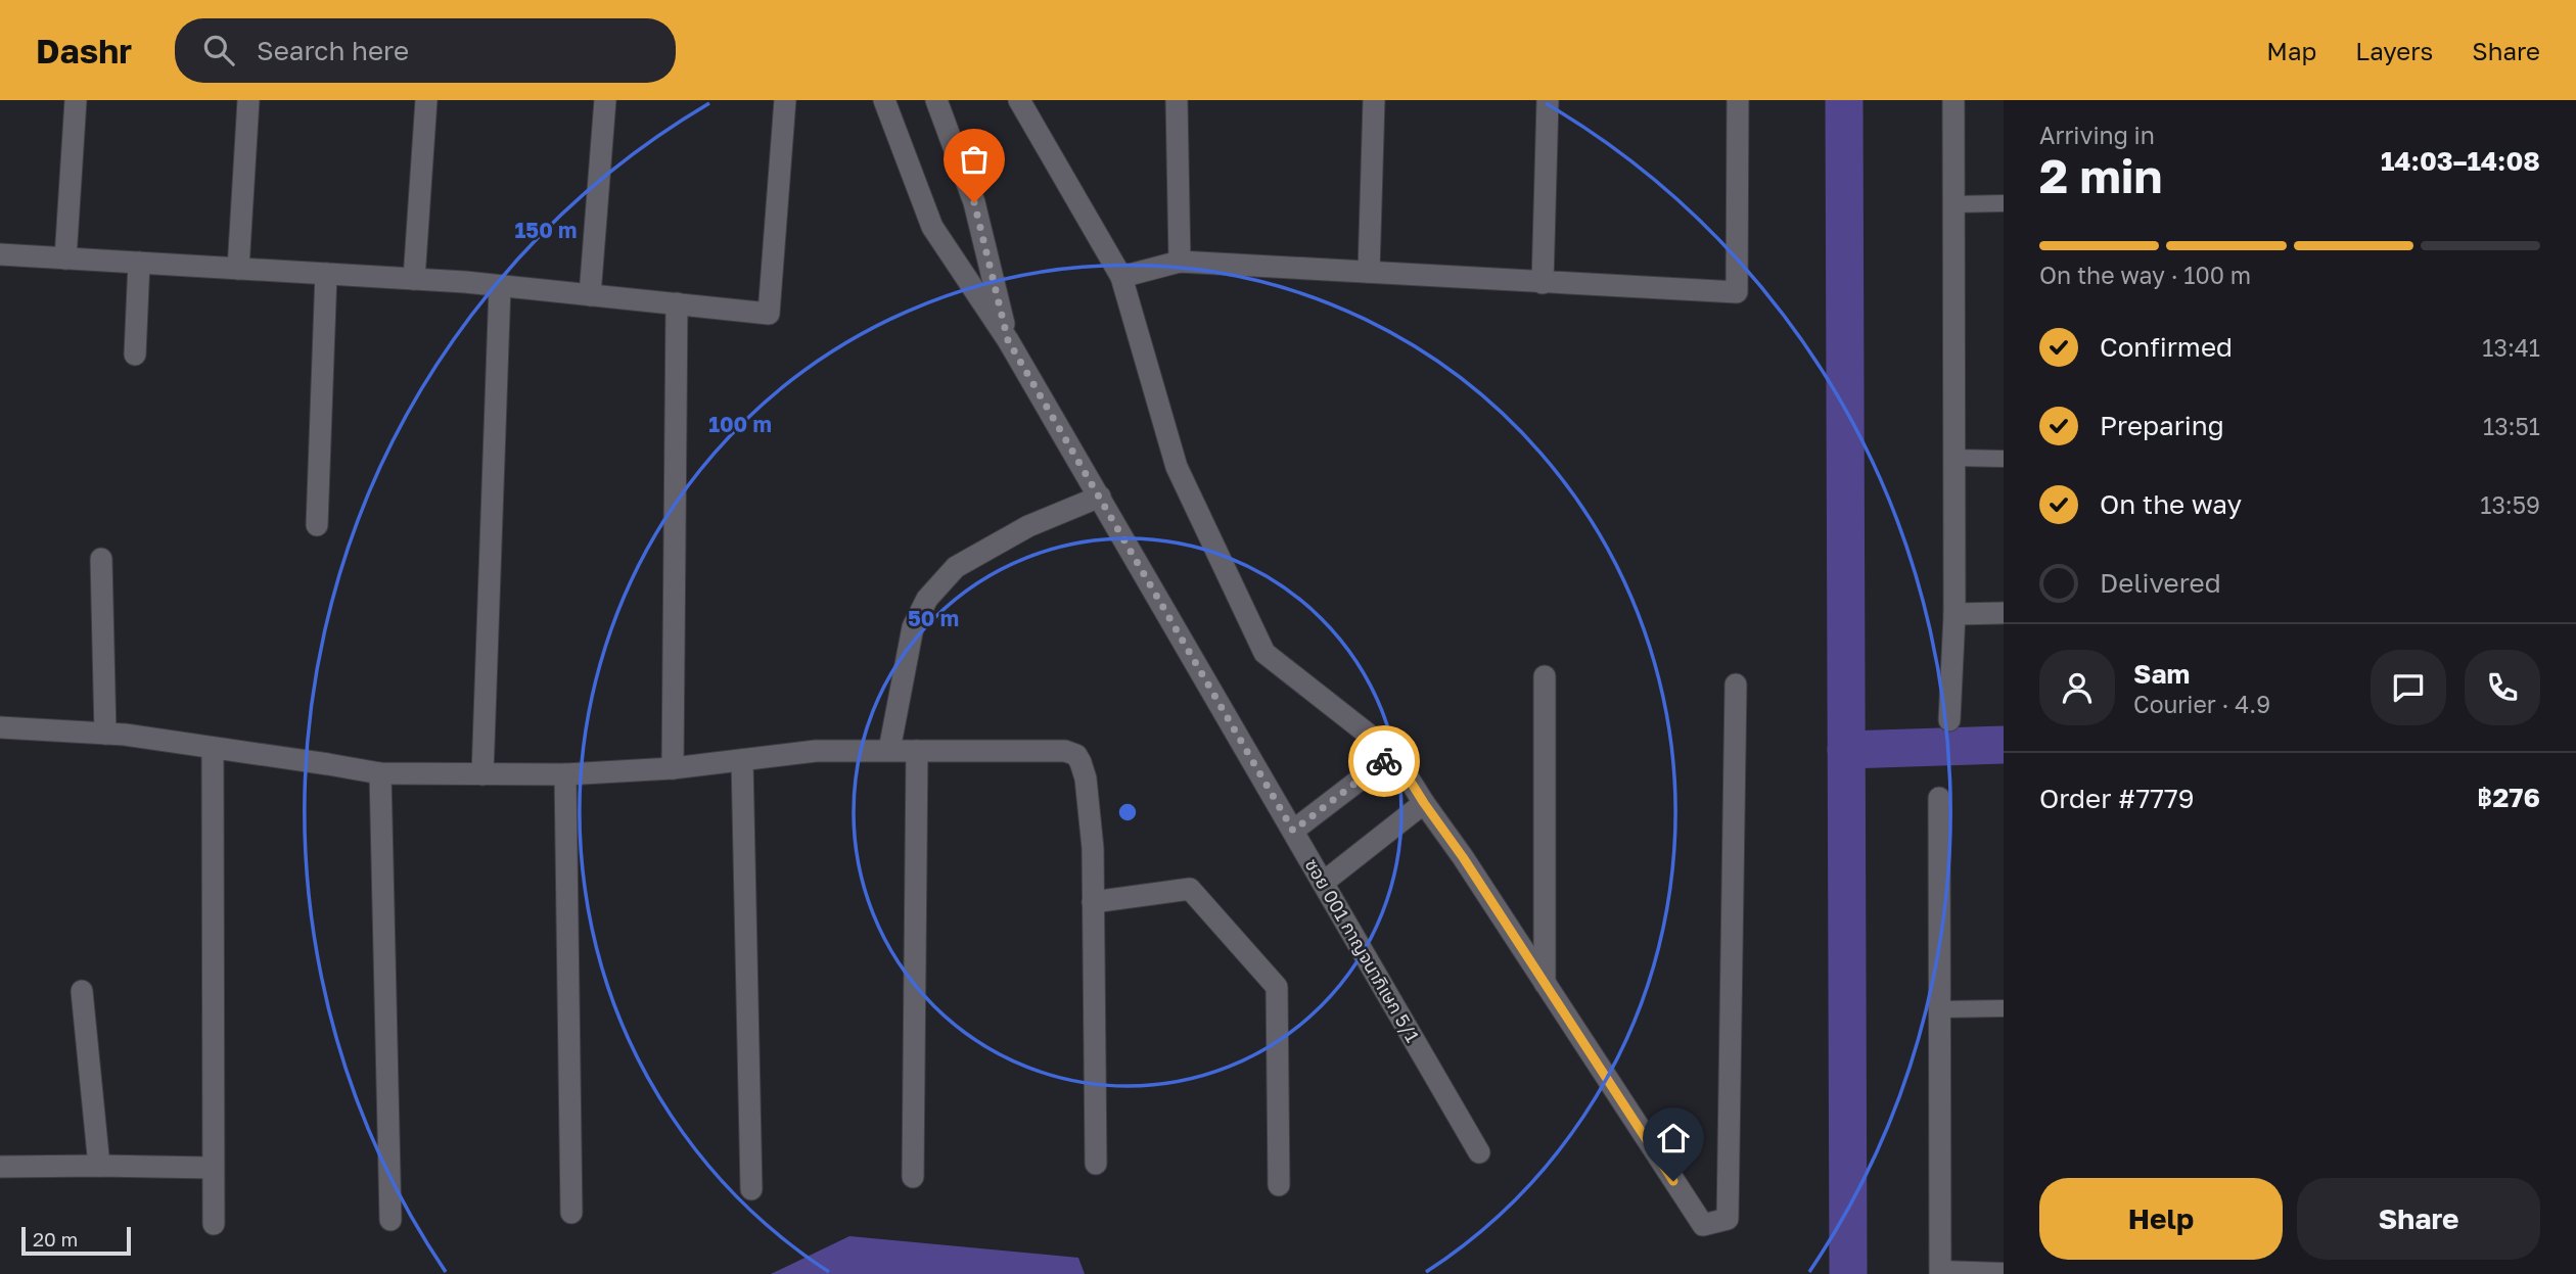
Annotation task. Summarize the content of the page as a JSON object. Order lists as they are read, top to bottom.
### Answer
{
  "streets": {
    "street": ["ซอย 001 กาญจนาภิเษก 5/1"]
  },
  "scale_bar": "20 m",
  "page": {
    "header": "Dashr",
    "search": "Search here",
    "nav": ["Map", "Layers", "Share"],
    "heading": ["2 min", "Arriving in", "14:03–14:08"],
    "panel": [
      "Sam",
      "Courier · 4.9",
      "Order #7779",
      "฿276"
    ],
    "bar": "On the way · 100 m",
    "list": [
      ["Confirmed", "13:41"],
      ["Preparing", "13:51"],
      ["On the way", "13:59"],
      "Delivered"
    ],
    "buttons": ["Help", "Share"],
    "scale": "20 m"
  },
  "rings": ["150 m", "100 m", "50 m"]
}
